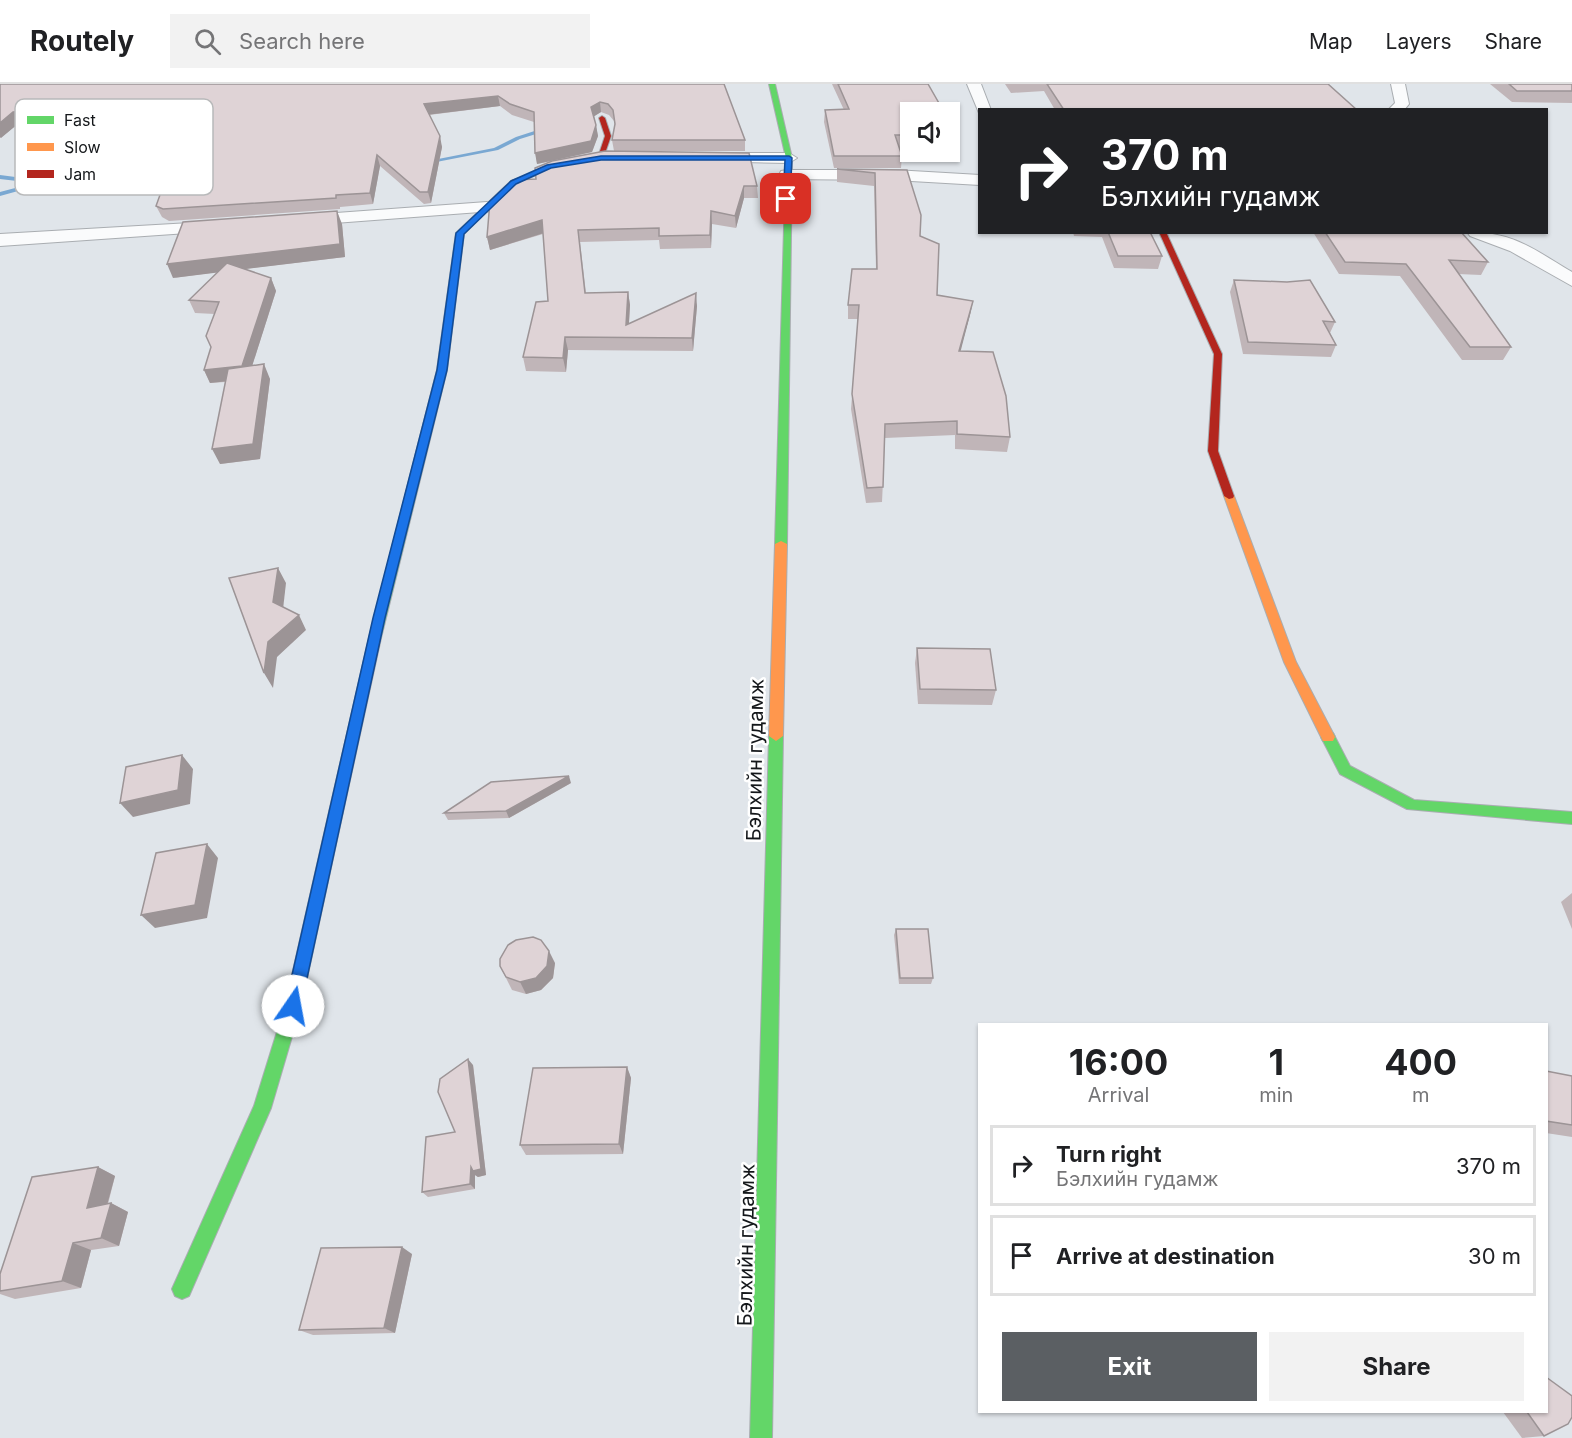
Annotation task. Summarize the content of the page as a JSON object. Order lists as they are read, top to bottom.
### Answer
{
  "streets": {
    "street": ["Бэлхийн гудамж"]
  },
  "legend": ["Fast", "Slow", "Jam"],
  "page": {
    "header": "Routely",
    "search": "Search here",
    "nav": ["Map", "Layers", "Share"],
    "turn": ["370 m", "Бэлхийн гудамж"],
    "eta": [
      "16:00",
      "Arrival",
      "1",
      "min",
      "400",
      "m"
    ],
    "list": [
      {
        "name": "Turn right",
        "note": "Бэлхийн гудамж",
        "value": "370 m"
      },
      {
        "name": "Arrive at destination",
        "value": "30 m"
      }
    ],
    "buttons": ["Exit", "Share"]
  }
}
